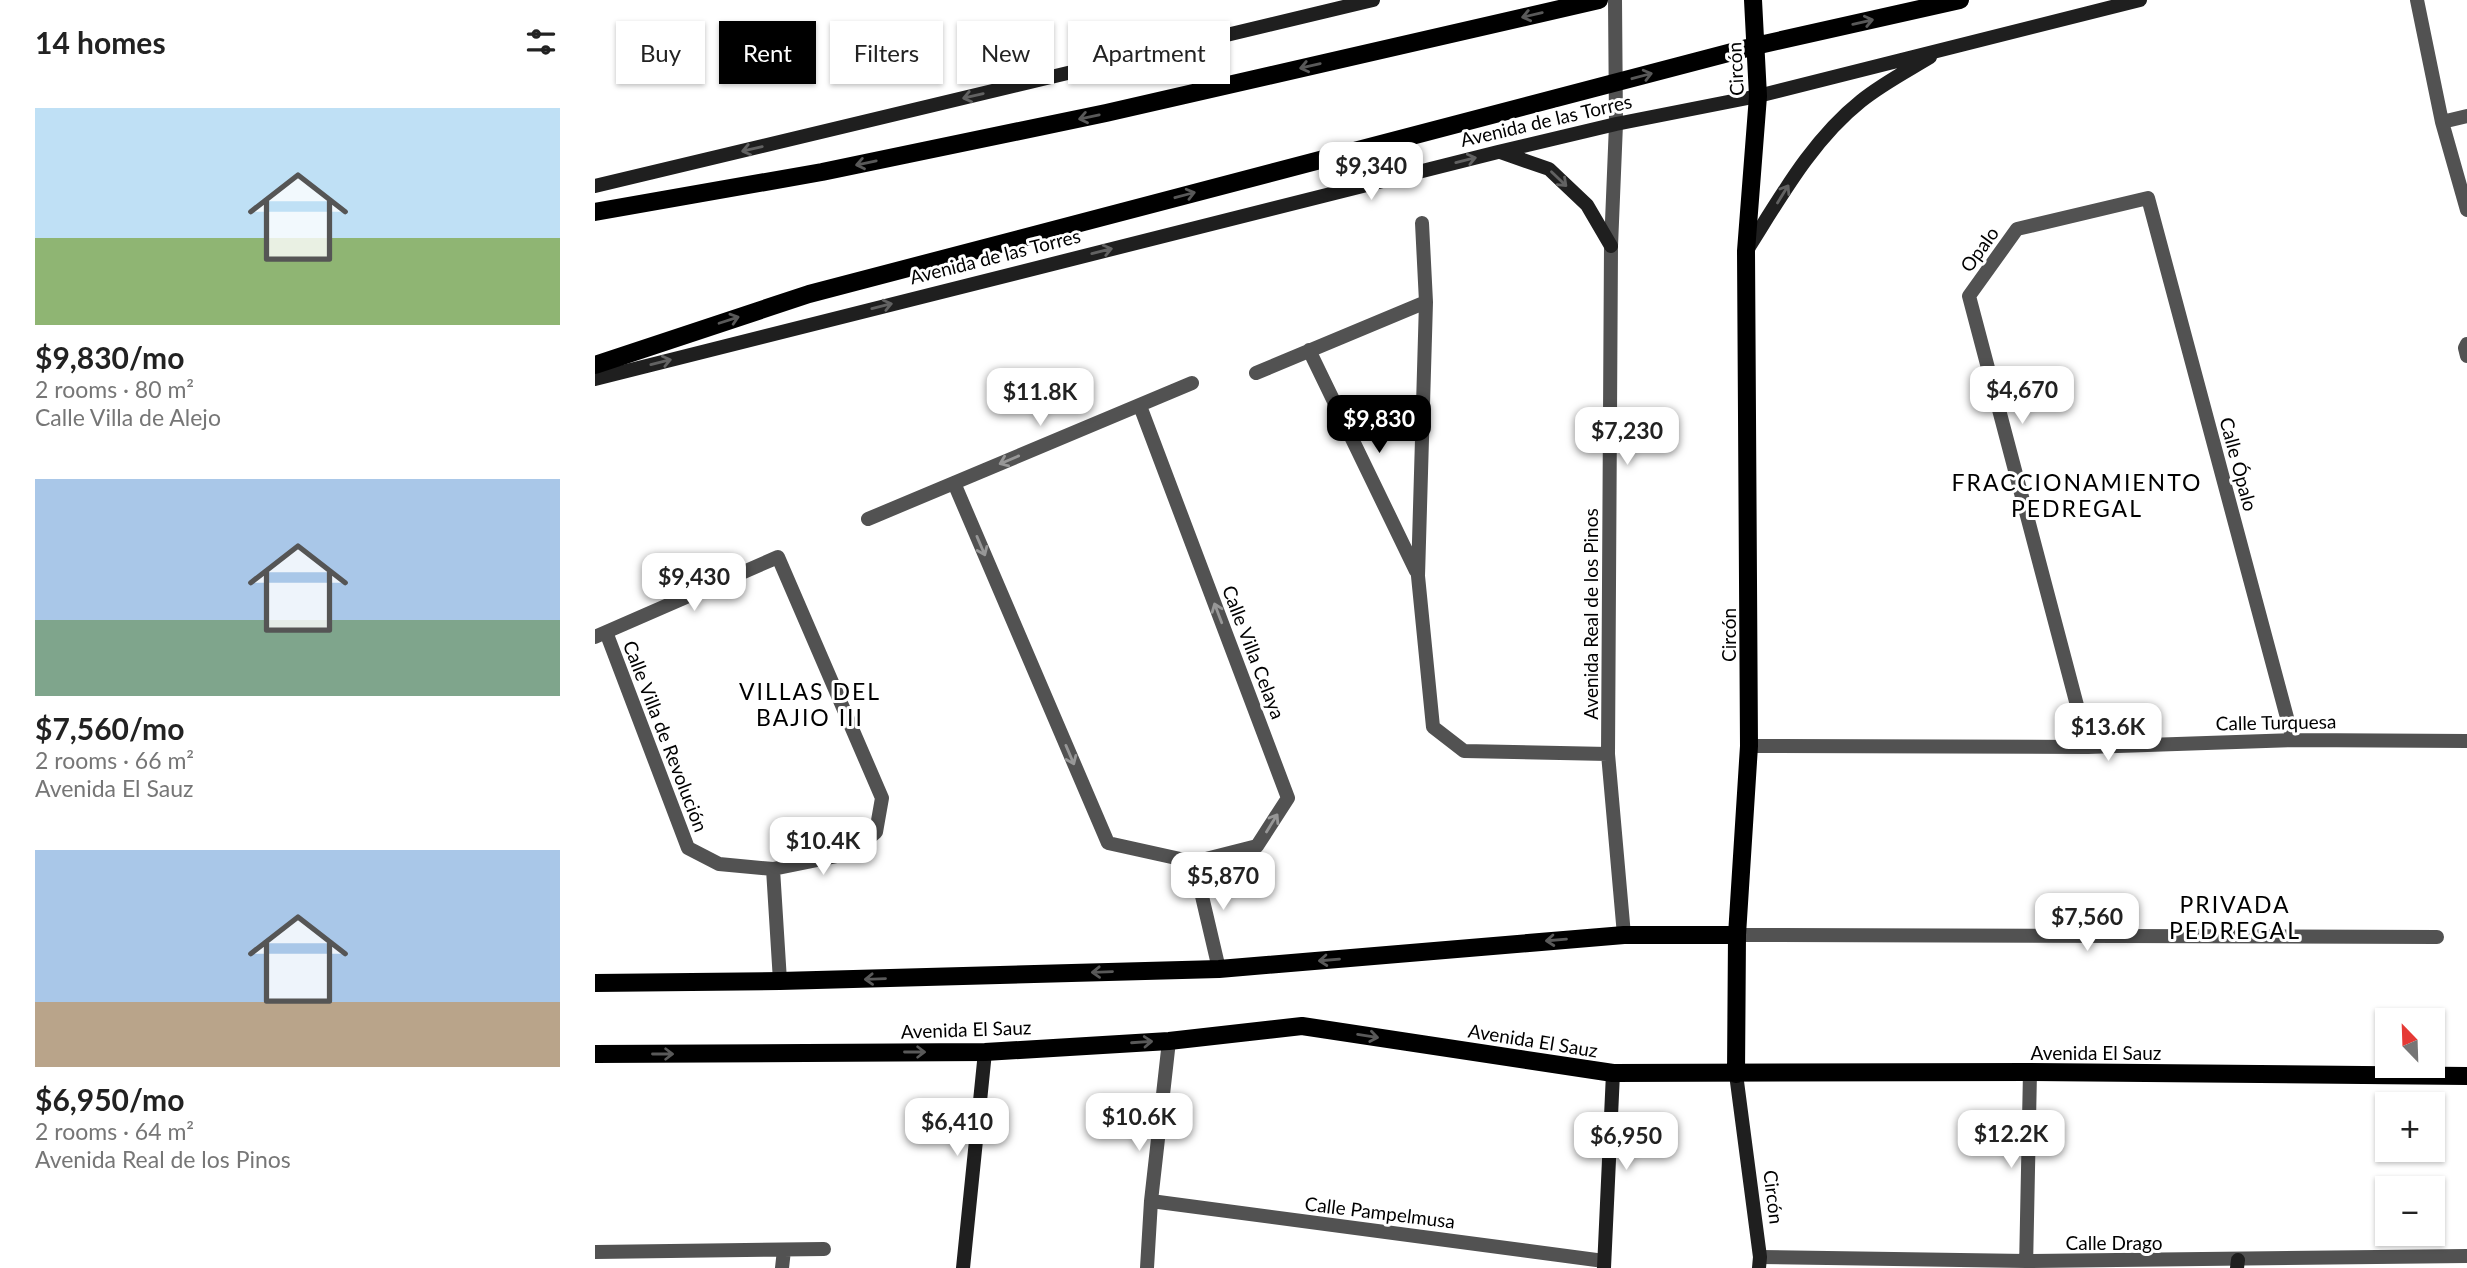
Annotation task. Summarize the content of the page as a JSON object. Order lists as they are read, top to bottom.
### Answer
{
  "streets": {
    "main road": ["Circón", "Avenida de las Torres", "Avenida El Sauz"],
    "street": [
      "Opalo",
      "Calle Ópalo",
      "Avenida Real de los Pinos",
      "Calle Villa Celaya",
      "Calle Turquesa",
      "Calle Villa de Revolución",
      "Calle Pampelmusa",
      "Calle Drago"
    ]
  },
  "crossings": [
    ["Circón", "Avenida de las Torres"],
    ["Circón", "Calle Turquesa"],
    ["Circón", "Avenida El Sauz"],
    ["Circón", "Calle Drago"],
    ["Avenida de las Torres", "Avenida Real de los Pinos"],
    ["Opalo", "Calle Ópalo"],
    ["Opalo", "Calle Turquesa"],
    ["Calle Ópalo", "Calle Turquesa"]
  ],
  "districts": ["FRACCIONAMIENTO PEDREGAL", "VILLAS DEL BAJIO III", "PRIVADA PEDREGAL"],
  "north": "top left",
  "page": {
    "heading": "14 homes",
    "chip": [
      "Buy",
      "Rent",
      "Filters",
      "New",
      "Apartment"
    ],
    "list": [
      {
        "name": "$9,830/mo",
        "note": "2 rooms · 80 m² · Calle Villa de Alejo"
      },
      {
        "name": "$7,560/mo",
        "note": "2 rooms · 66 m² · Avenida El Sauz"
      },
      {
        "name": "$6,950/mo",
        "note": "2 rooms · 64 m² · Avenida Real de los Pinos"
      }
    ],
    "price": [
      "$9,340",
      "$4,670",
      "$11.8K",
      "$9,830",
      "$7,230",
      "$9,430",
      "$13.6K",
      "$10.4K",
      "$5,870",
      "$7,560",
      "$10.6K",
      "$6,410",
      "$12.2K",
      "$6,950"
    ],
    "map_buttons": ["+", "−"]
  }
}
